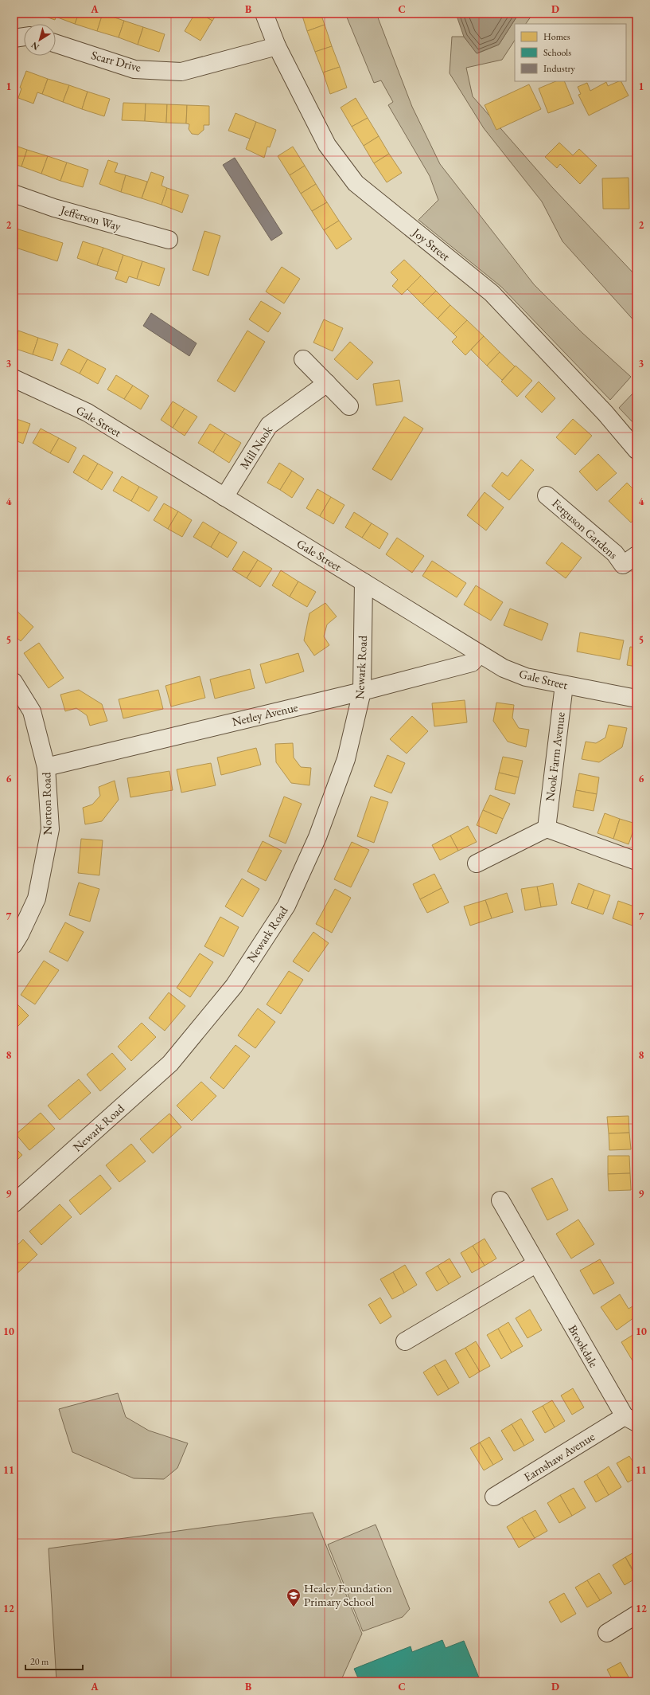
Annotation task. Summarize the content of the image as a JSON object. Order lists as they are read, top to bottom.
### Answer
{
  "streets": {
    "street": [
      "Scarr Drive",
      "Jefferson Way",
      "Joy Street",
      "Gale Street",
      "Mill Nook",
      "Ferguson Gardens",
      "Newark Road",
      "Netley Avenue",
      "Nook Farm Avenue",
      "Norton Road",
      "Brookdale",
      "Earnshaw Avenue"
    ]
  },
  "crossings": [
    ["Scarr Drive", "Joy Street"],
    ["Gale Street", "Mill Nook"],
    ["Gale Street", "Newark Road"],
    ["Gale Street", "Netley Avenue"],
    ["Gale Street", "Nook Farm Avenue"],
    ["Newark Road", "Netley Avenue"],
    ["Netley Avenue", "Norton Road"],
    ["Brookdale", "Earnshaw Avenue"]
  ],
  "places": {
    "school or university": ["Healey Foundation Primary School"]
  },
  "legend": ["Homes", "Schools", "Industry"],
  "scale_bar": "20 m",
  "north": "bottom left",
  "grid": {
    "columns": [
      "A",
      "B",
      "C",
      "D"
    ],
    "rows": [
      "1",
      "2",
      "3",
      "4",
      "5",
      "6",
      "7",
      "8",
      "9",
      "10",
      "11",
      "12"
    ]
  }
}
